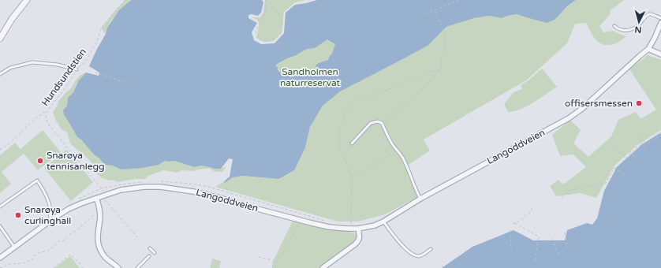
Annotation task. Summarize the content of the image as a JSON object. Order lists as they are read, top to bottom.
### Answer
{
  "streets": {
    "street": ["Langoddveien"],
    "path": ["Hundsundstien"]
  },
  "crossings": [
    ["Hundsundstien", "Langoddveien"]
  ],
  "parks": ["Sandholmen naturreservat"],
  "places": ["offisersmessen", "Snarøya tennisanlegg", "Snarøya curlinghall"],
  "north": "bottom"
}
